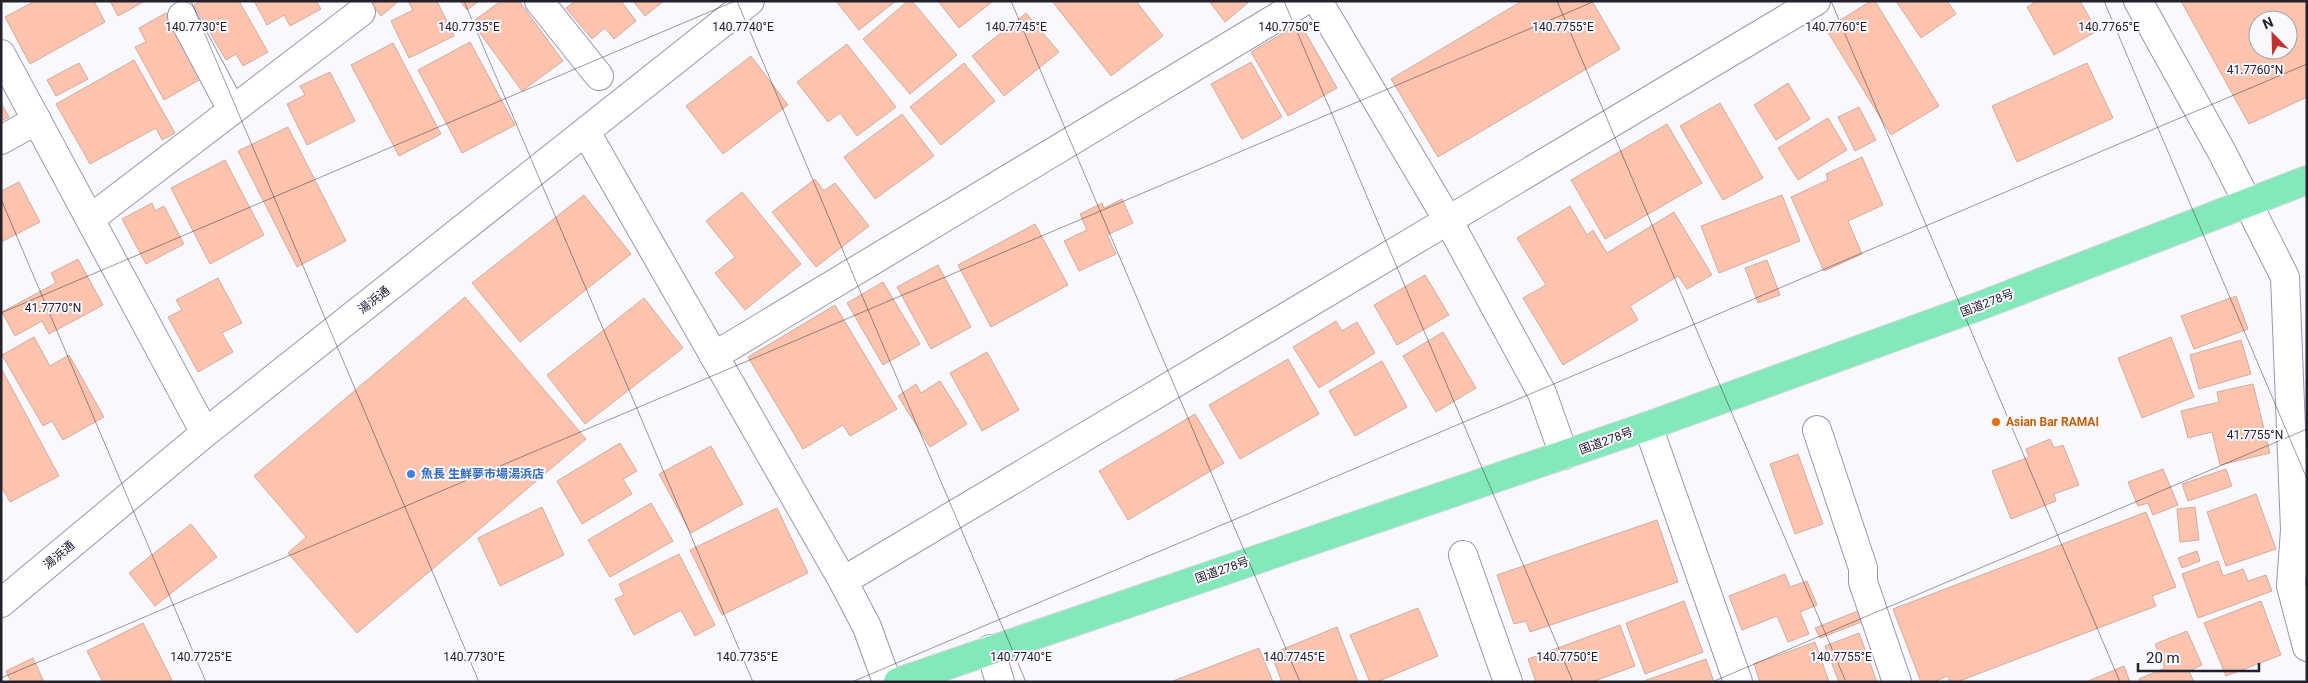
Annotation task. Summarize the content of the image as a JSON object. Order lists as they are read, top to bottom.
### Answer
{
  "streets": {
    "highway": ["国道278号"],
    "street": ["湯浜通"]
  },
  "places": ["Asian Bar RAMAI", "魚長 生鮮夢市場湯浜店"],
  "scale_bar": "20 m",
  "north": "top left",
  "coordinates": [
    "140.7730°E",
    "140.7735°E",
    "140.7740°E",
    "140.7745°E",
    "140.7750°E",
    "140.7755°E",
    "140.7760°E",
    "140.7765°E",
    "41.7760°N",
    "41.7770°N",
    "41.7755°N",
    "140.7725°E"
  ]
}
